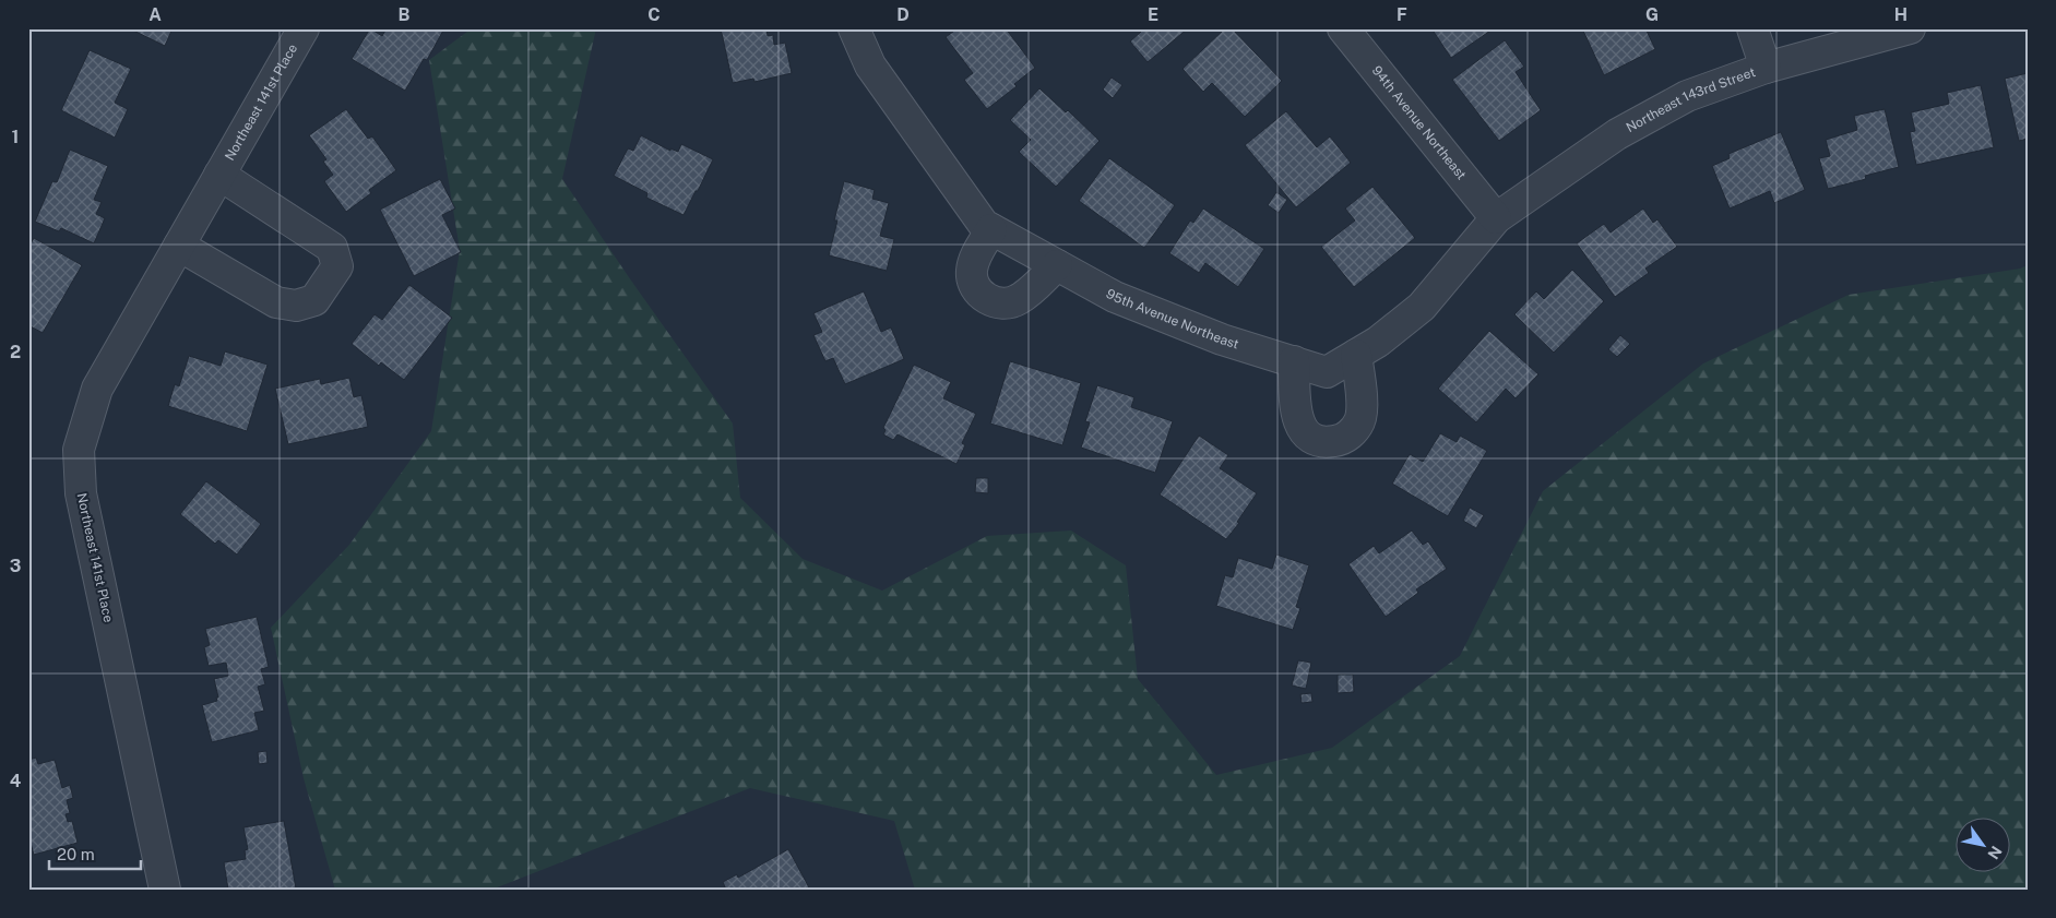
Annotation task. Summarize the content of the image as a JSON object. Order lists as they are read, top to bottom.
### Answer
{
  "streets": {
    "street": [
      "Northeast 143rd Street",
      "Northeast 141st Place",
      "94th Avenue Northeast",
      "95th Avenue Northeast"
    ]
  },
  "crossings": [
    ["Northeast 143rd Street", "94th Avenue Northeast"],
    ["Northeast 143rd Street", "95th Avenue Northeast"],
    ["94th Avenue Northeast", "95th Avenue Northeast"]
  ],
  "scale_bar": "20 m",
  "north": "bottom right",
  "grid": {
    "columns": [
      "A",
      "B",
      "C",
      "D",
      "E",
      "F",
      "G",
      "H"
    ],
    "rows": [
      "1",
      "2",
      "3",
      "4"
    ]
  }
}
